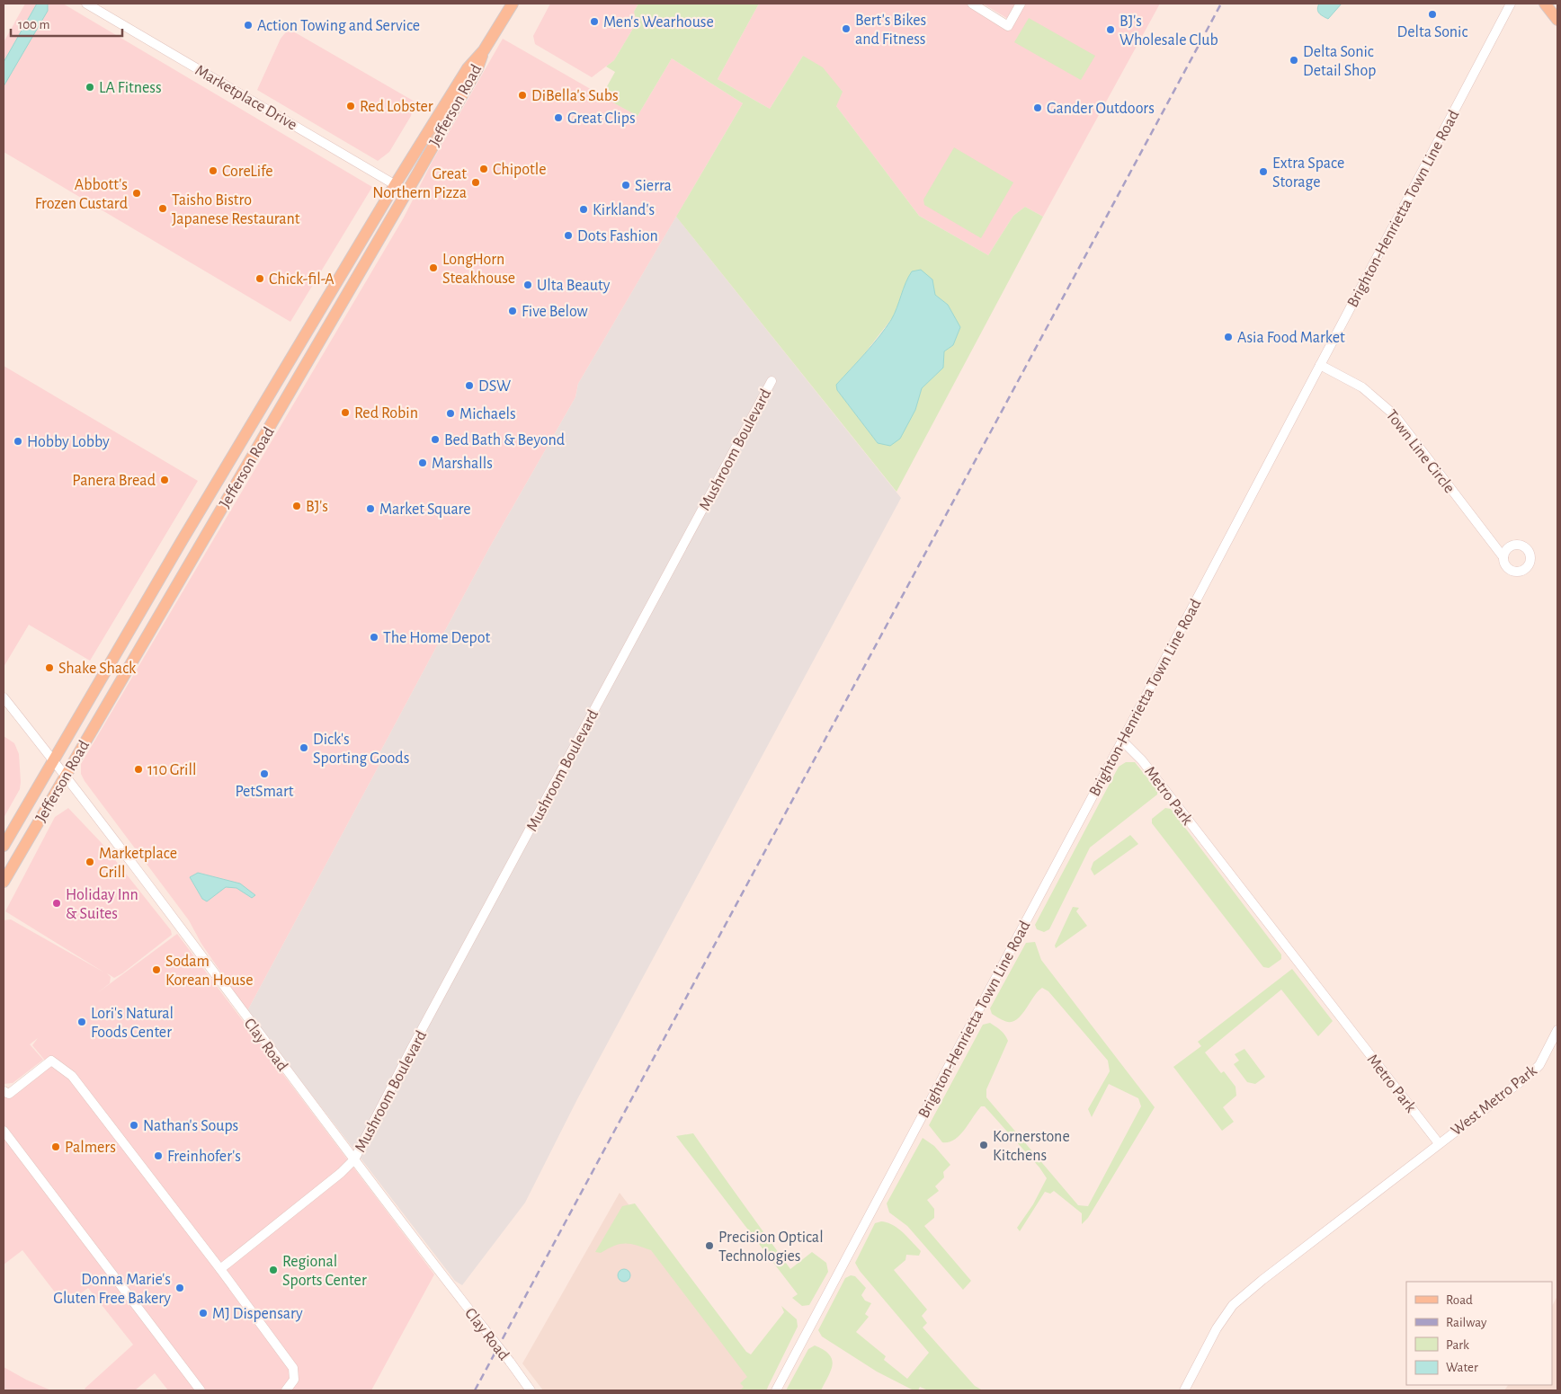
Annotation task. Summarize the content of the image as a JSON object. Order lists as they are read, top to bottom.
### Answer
{
  "streets": {
    "main road": ["Jefferson Road"],
    "street": [
      "Marketplace Drive",
      "Brighton-Henrietta Town Line Road",
      "Mushroom Boulevard",
      "Town Line Circle",
      "Metro Park",
      "Clay Road",
      "West Metro Park"
    ]
  },
  "crossings": [
    ["Marketplace Drive", "Jefferson Road"],
    ["Jefferson Road", "Clay Road"],
    ["Brighton-Henrietta Town Line Road", "Town Line Circle"],
    ["Brighton-Henrietta Town Line Road", "Metro Park"],
    ["Mushroom Boulevard", "Clay Road"],
    ["Metro Park", "West Metro Park"]
  ],
  "places": [
    "Delta Sonic",
    "Men's Wearhouse",
    "Action Towing and Service",
    "Bert's Bikes and Fitness",
    "BJ's Wholesale Club",
    "Delta Sonic Detail Shop",
    "LA Fitness",
    "DiBella's Subs",
    "Red Lobster",
    "Gander Outdoors",
    "Great Clips",
    "Chipotle",
    "CoreLife",
    "Extra Space Storage",
    "Great Northern Pizza",
    "Sierra",
    "Abbott's Frozen Custard",
    "Taisho Bistro Japanese Restaurant",
    "Kirkland's",
    "Dots Fashion",
    "LongHorn Steakhouse",
    "Chick-fil-A",
    "Ulta Beauty",
    "Five Below",
    "Asia Food Market",
    "DSW",
    "Red Robin",
    "Michaels",
    "Bed Bath & Beyond",
    "Hobby Lobby",
    "Marshalls",
    "Panera Bread",
    "BJ's",
    "Market Square",
    "The Home Depot",
    "Shake Shack",
    "Dick's Sporting Goods",
    "110 Grill",
    "PetSmart",
    "Marketplace Grill",
    "Holiday Inn & Suites",
    "Sodam Korean House",
    "Lori's Natural Foods Center",
    "Nathan's Soups",
    "Kornerstone Kitchens",
    "Palmers",
    "Freinhofer's",
    "Precision Optical Technologies",
    "Regional Sports Center",
    "Donna Marie's Gluten Free Bakery",
    "MJ Dispensary"
  ],
  "legend": [
    "Road",
    "Railway",
    "Park",
    "Water"
  ],
  "scale_bar": "100 m"
}
